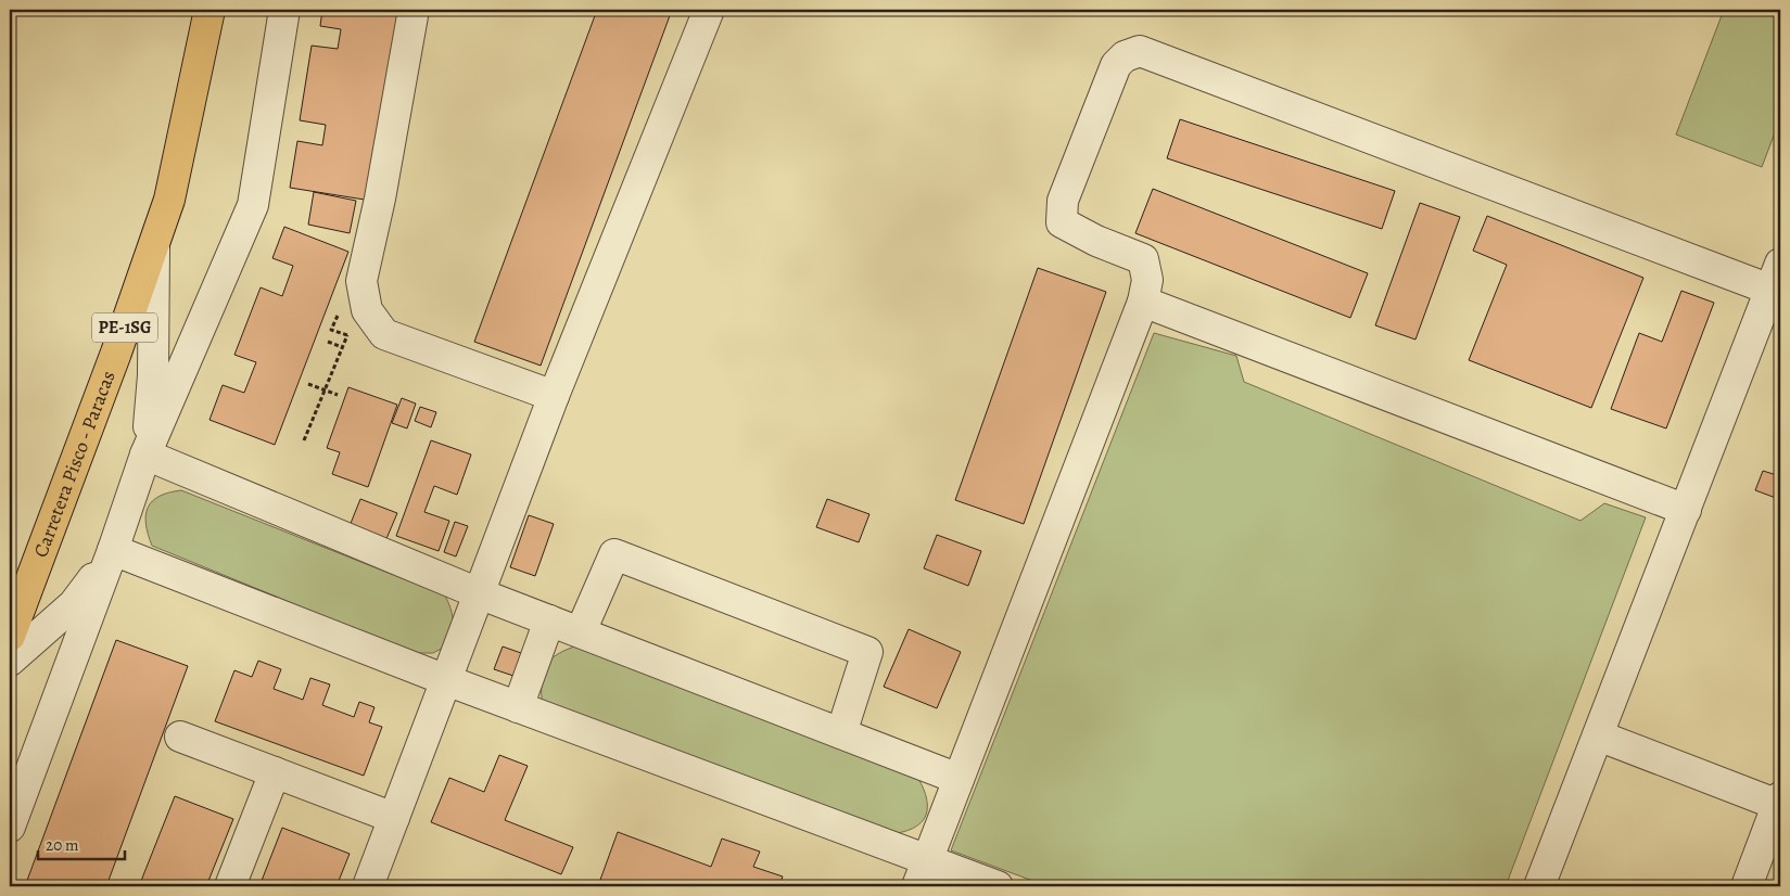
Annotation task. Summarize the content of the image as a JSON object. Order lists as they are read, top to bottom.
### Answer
{
  "streets": {
    "main road": ["PE-1SG", "Carretera Pisco - Paracas"]
  },
  "scale_bar": "20 m"
}
